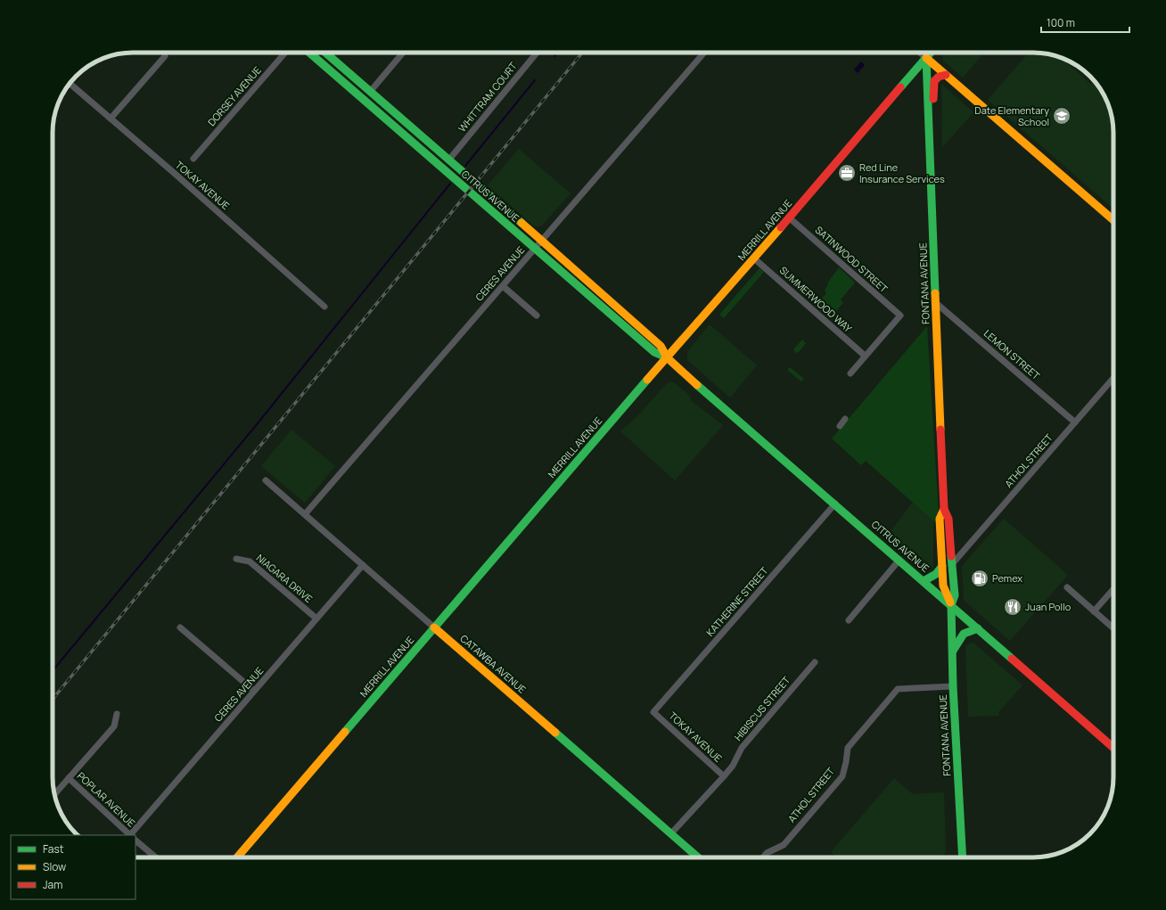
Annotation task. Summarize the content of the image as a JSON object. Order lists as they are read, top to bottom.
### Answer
{
  "streets": {
    "main road": [
      "CITRUS AVENUE",
      "MERRILL AVENUE",
      "FONTANA AVENUE",
      "CATAWBA AVENUE"
    ],
    "street": [
      "DORSEY AVENUE",
      "WHITTRAM COURT",
      "TOKAY AVENUE",
      "SATINWOOD STREET",
      "CERES AVENUE",
      "SUMMERWOOD WAY",
      "LEMON STREET",
      "ATHOL STREET",
      "NIAGARA DRIVE",
      "KATHERINE STREET",
      "HIBISCUS STREET",
      "POPLAR AVENUE"
    ]
  },
  "crossings": [
    ["WHITTRAM COURT", "CITRUS AVENUE"],
    ["TOKAY AVENUE", "KATHERINE STREET"],
    ["TOKAY AVENUE", "HIBISCUS STREET"],
    ["CITRUS AVENUE", "MERRILL AVENUE"],
    ["CITRUS AVENUE", "CERES AVENUE"],
    ["CITRUS AVENUE", "FONTANA AVENUE"],
    ["CITRUS AVENUE", "KATHERINE STREET"],
    ["MERRILL AVENUE", "SATINWOOD STREET"],
    ["MERRILL AVENUE", "FONTANA AVENUE"],
    ["MERRILL AVENUE", "SUMMERWOOD WAY"],
    ["MERRILL AVENUE", "CATAWBA AVENUE"],
    ["SATINWOOD STREET", "SUMMERWOOD WAY"],
    ["CERES AVENUE", "NIAGARA DRIVE"],
    ["CERES AVENUE", "CATAWBA AVENUE"],
    ["FONTANA AVENUE", "LEMON STREET"],
    ["FONTANA AVENUE", "ATHOL STREET"],
    ["LEMON STREET", "ATHOL STREET"],
    ["CATAWBA AVENUE", "HIBISCUS STREET"]
  ],
  "places": {
    "school or university": ["Date Elementary School"],
    "office": ["Red Line Insurance Services"],
    "fuel station": ["Pemex"],
    "restaurant": ["Juan Pollo"]
  },
  "legend": ["Fast", "Slow", "Jam"],
  "scale_bar": "100 m"
}
